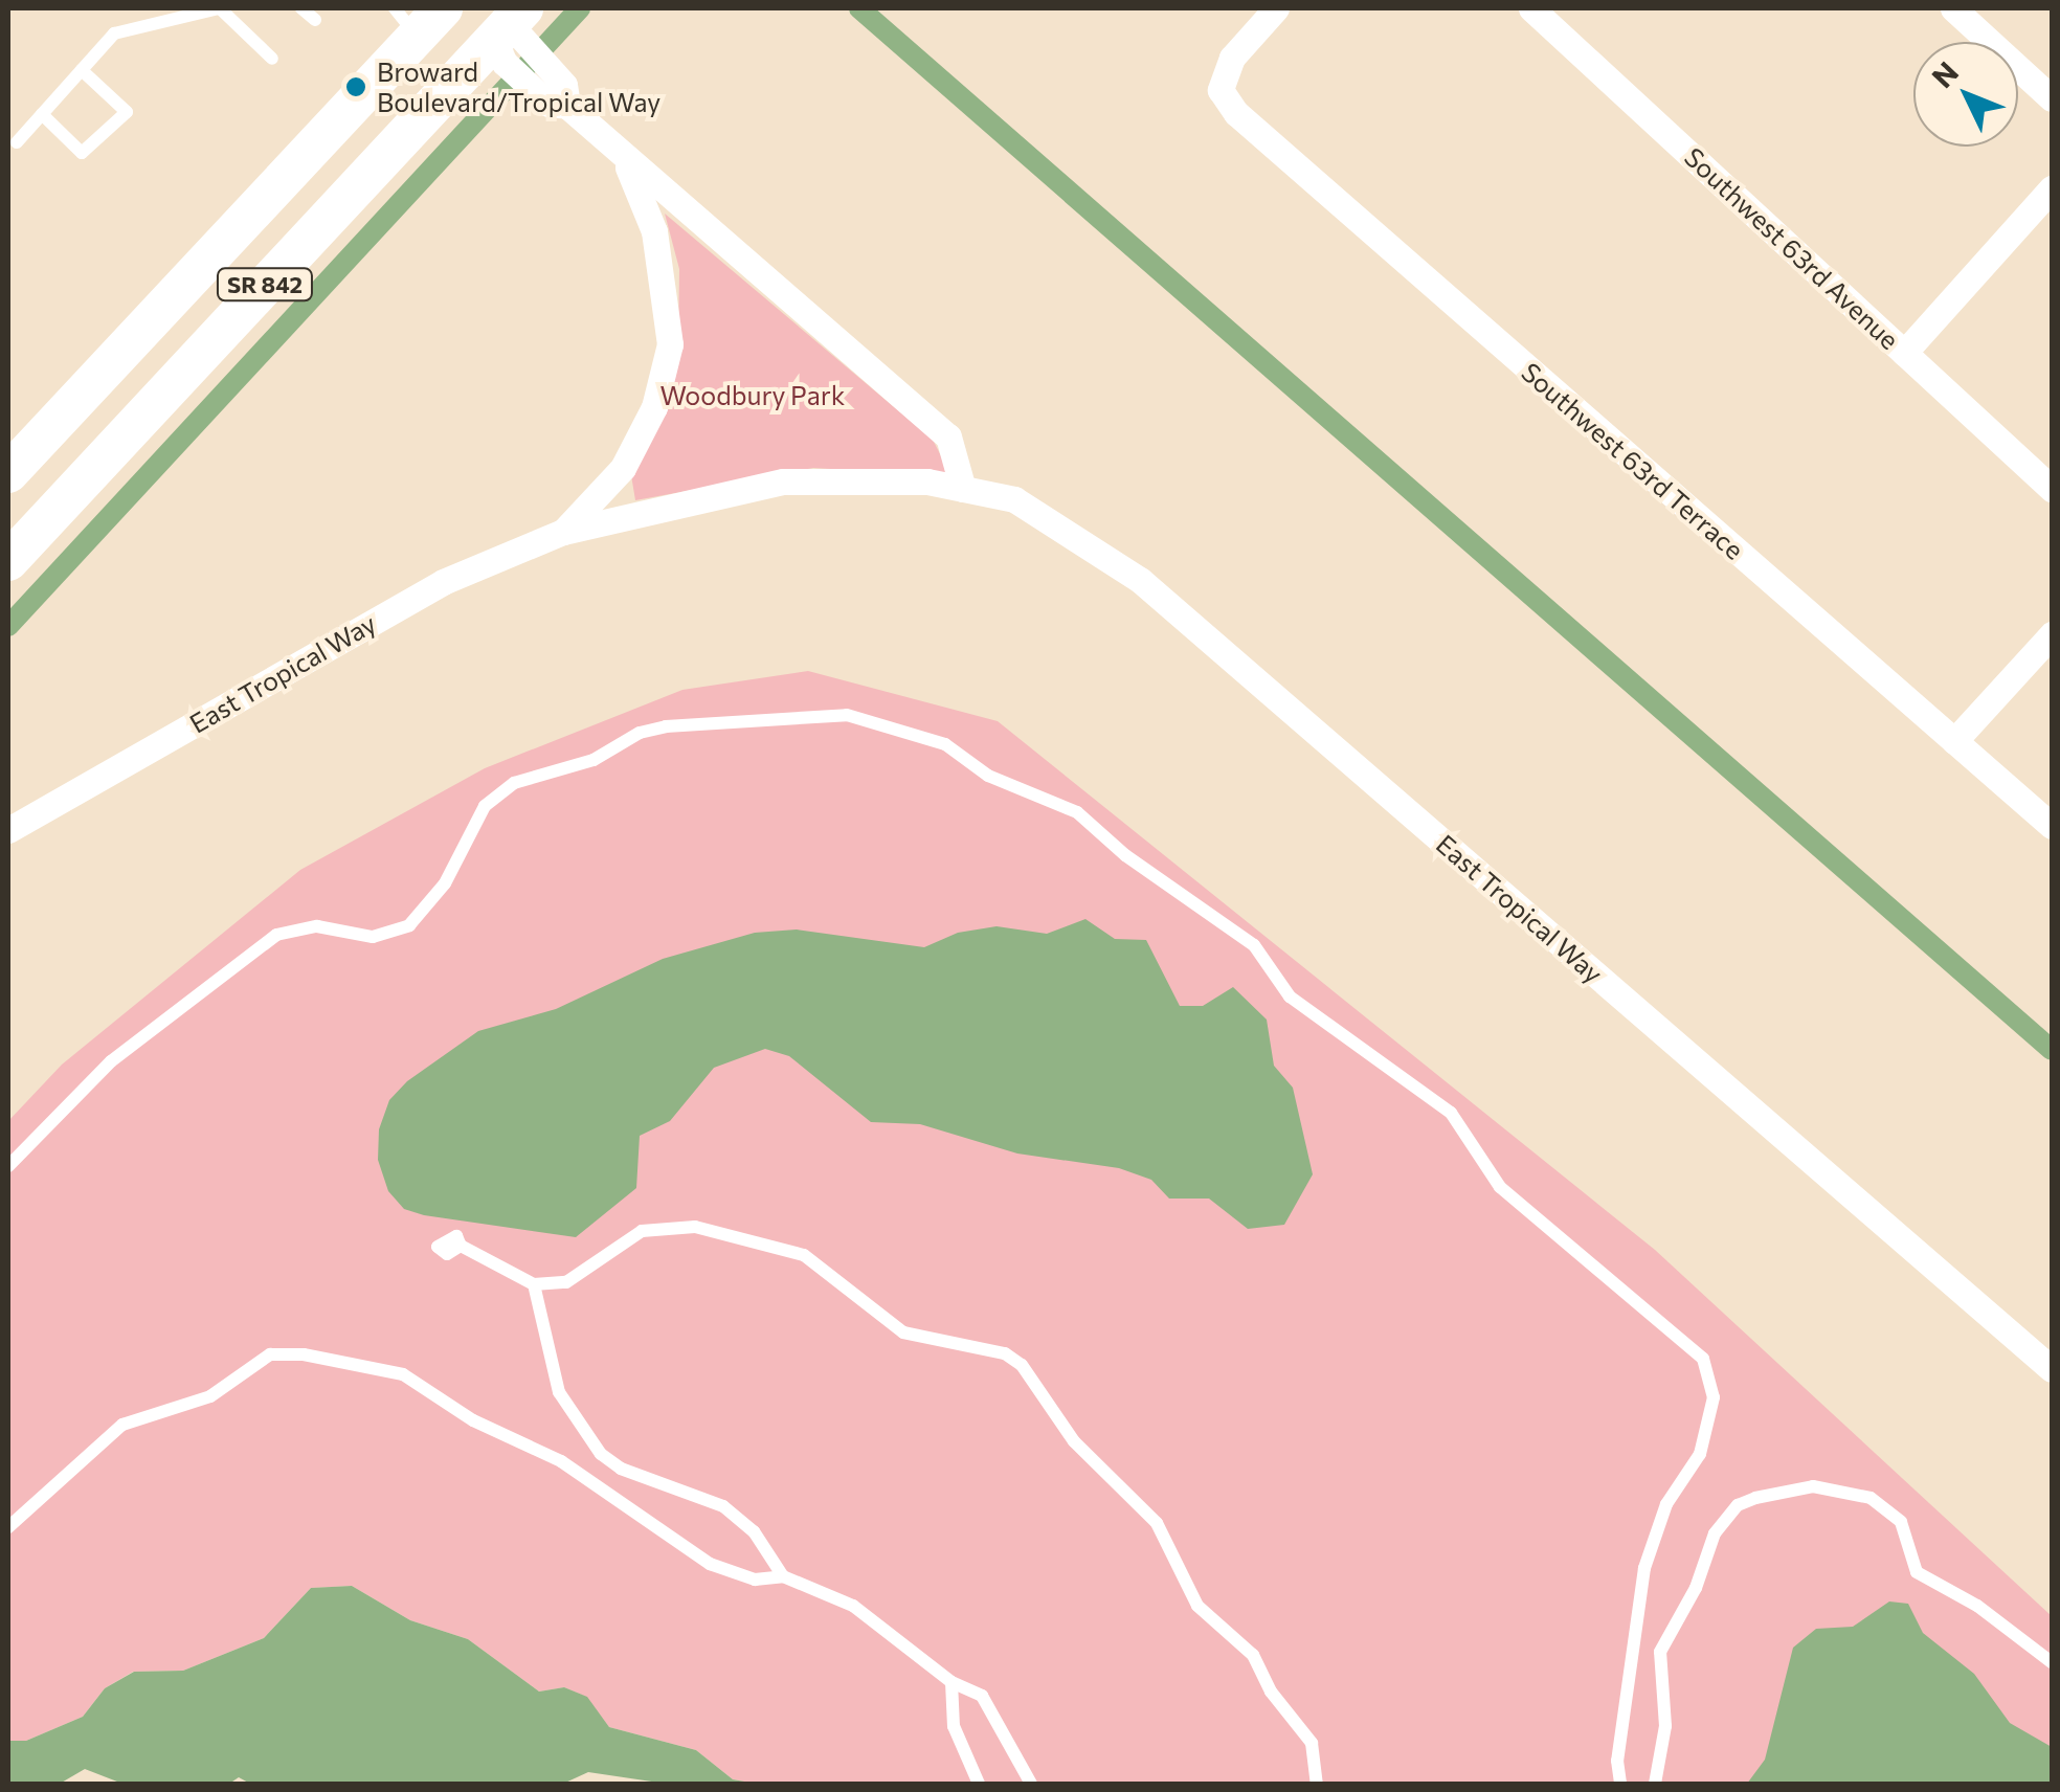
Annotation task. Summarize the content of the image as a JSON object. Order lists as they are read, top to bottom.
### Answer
{
  "streets": {
    "main road": ["SR 842"],
    "street": ["Southwest 63rd Avenue", "Southwest 63rd Terrace", "East Tropical Way"]
  },
  "crossings": [
    ["SR 842", "East Tropical Way"]
  ],
  "parks": ["Woodbury Park"],
  "places": ["Broward Boulevard/Tropical Way"],
  "north": "top left"
}
